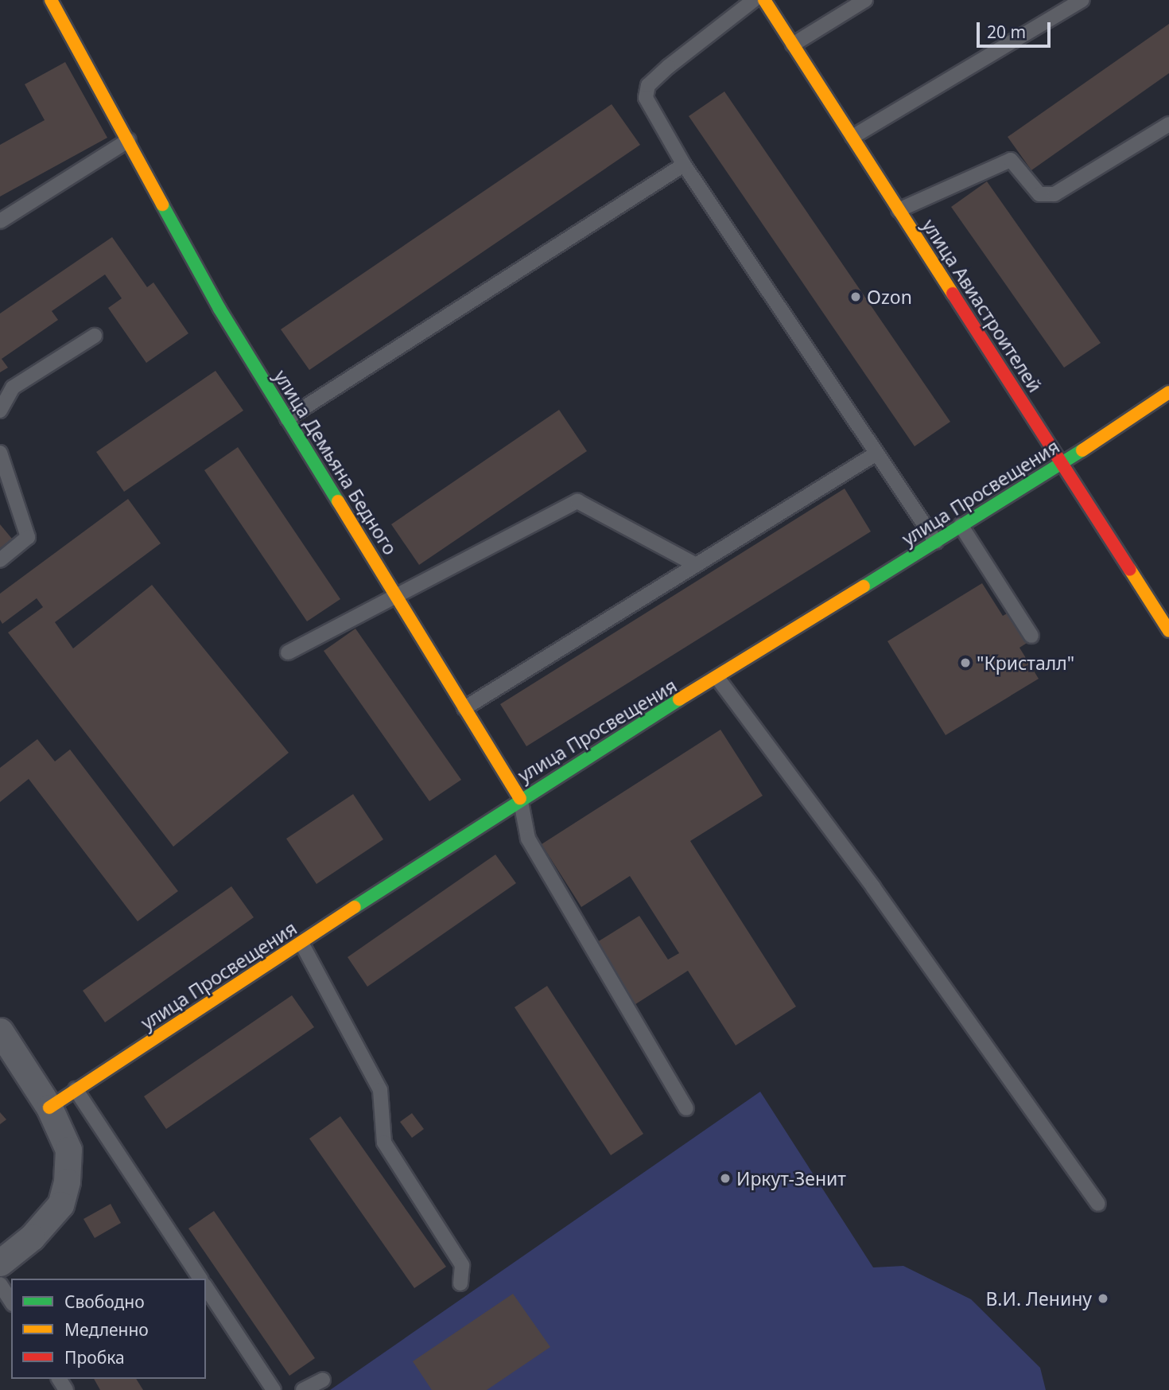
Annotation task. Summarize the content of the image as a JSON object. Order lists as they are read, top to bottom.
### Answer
{
  "streets": {
    "street": ["улица Авиастроителей", "улица Демьяна Бедного", "улица Просвещения"]
  },
  "crossings": [
    ["улица Авиастроителей", "улица Просвещения"],
    ["улица Демьяна Бедного", "улица Просвещения"]
  ],
  "places": [
    "Ozon",
    "\"Кристалл\"",
    "Иркут-Зенит",
    "В.И. Ленину"
  ],
  "legend": ["Свободно", "Медленно", "Пробка"],
  "scale_bar": "20 m"
}
